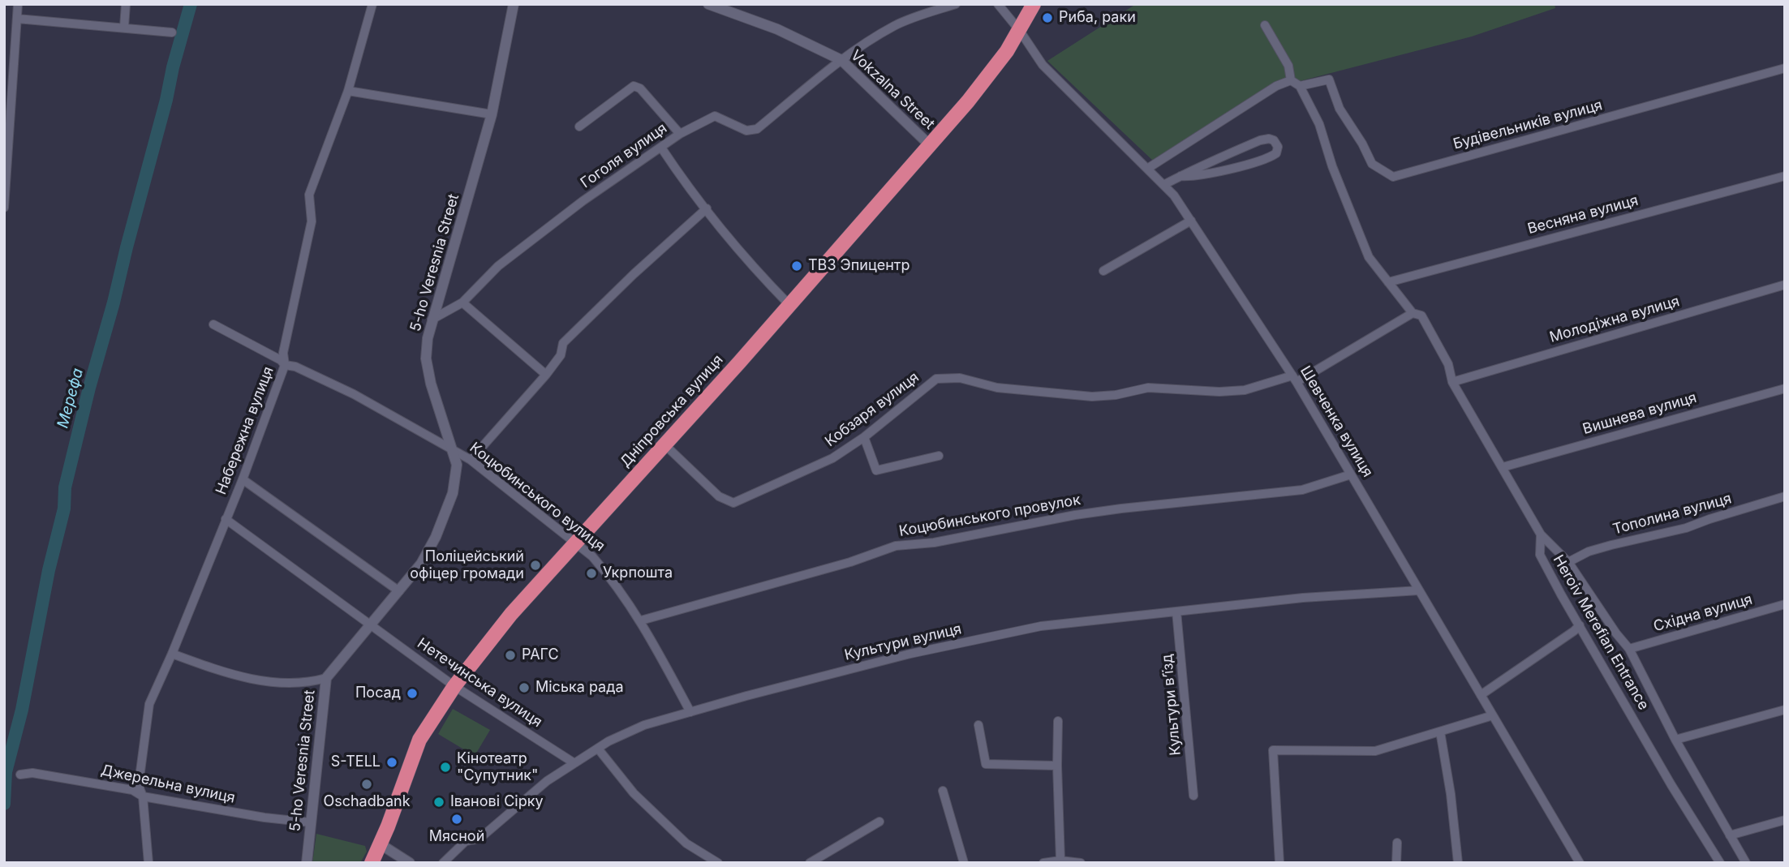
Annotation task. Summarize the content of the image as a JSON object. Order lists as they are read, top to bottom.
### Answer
{
  "streets": {
    "highway": ["Дніпровська вулиця"],
    "street": [
      "Vokzalna Street",
      "Будівельників вулиця",
      "Гоголя вулиця",
      "Весняна вулиця",
      "5-ho Veresnia Street",
      "Молодіжна вулиця",
      "Кобзаря вулиця",
      "Вишнева вулиця",
      "Шевченка вулиця",
      "Набережна вулиця",
      "Коцюбинського вулиця",
      "Тополина вулиця",
      "Коцюбинського провулок",
      "Східна вулиця",
      "Heroiv Merefian Entrance",
      "Культури вулиця",
      "Нетечинська вулиця",
      "Культури в’їзд",
      "Джерельна вулиця"
    ]
  },
  "crossings": [
    ["Vokzalna Street", "Гоголя вулиця"],
    ["Vokzalna Street", "Дніпровська вулиця"],
    ["Будівельників вулиця", "Heroiv Merefian Entrance"],
    ["Гоголя вулиця", "5-ho Veresnia Street"],
    ["Весняна вулиця", "Heroiv Merefian Entrance"],
    ["5-ho Veresnia Street", "Коцюбинського вулиця"],
    ["5-ho Veresnia Street", "Нетечинська вулиця"],
    ["5-ho Veresnia Street", "Джерельна вулиця"],
    ["Молодіжна вулиця", "Heroiv Merefian Entrance"],
    ["Кобзаря вулиця", "Дніпровська вулиця"],
    ["Кобзаря вулиця", "Шевченка вулиця"],
    ["Кобзаря вулиця", "Heroiv Merefian Entrance"],
    ["Дніпровська вулиця", "Шевченка вулиця"],
    ["Дніпровська вулиця", "Коцюбинського вулиця"],
    ["Дніпровська вулиця", "Нетечинська вулиця"],
    ["Вишнева вулиця", "Heroiv Merefian Entrance"],
    ["Шевченка вулиця", "Коцюбинського провулок"],
    ["Шевченка вулиця", "Культури вулиця"],
    ["Набережна вулиця", "Коцюбинського вулиця"],
    ["Набережна вулиця", "Джерельна вулиця"],
    ["Коцюбинського вулиця", "Коцюбинського провулок"],
    ["Коцюбинського вулиця", "Культури вулиця"],
    ["Культури вулиця", "Нетечинська вулиця"],
    ["Культури вулиця", "Культури в’їзд"]
  ],
  "water": ["Мерефа"],
  "places": [
    "Риба, раки",
    "ТВЗ Эпицентр",
    "Поліцейський офіцер громади",
    "Укрпошта",
    "РАГС",
    "Міська рада",
    "Посад",
    "S-TELL",
    "Кінотеатр \"Супутник\"",
    "Oschadbank",
    "Іванові Сірку",
    "Мясной"
  ]
}
